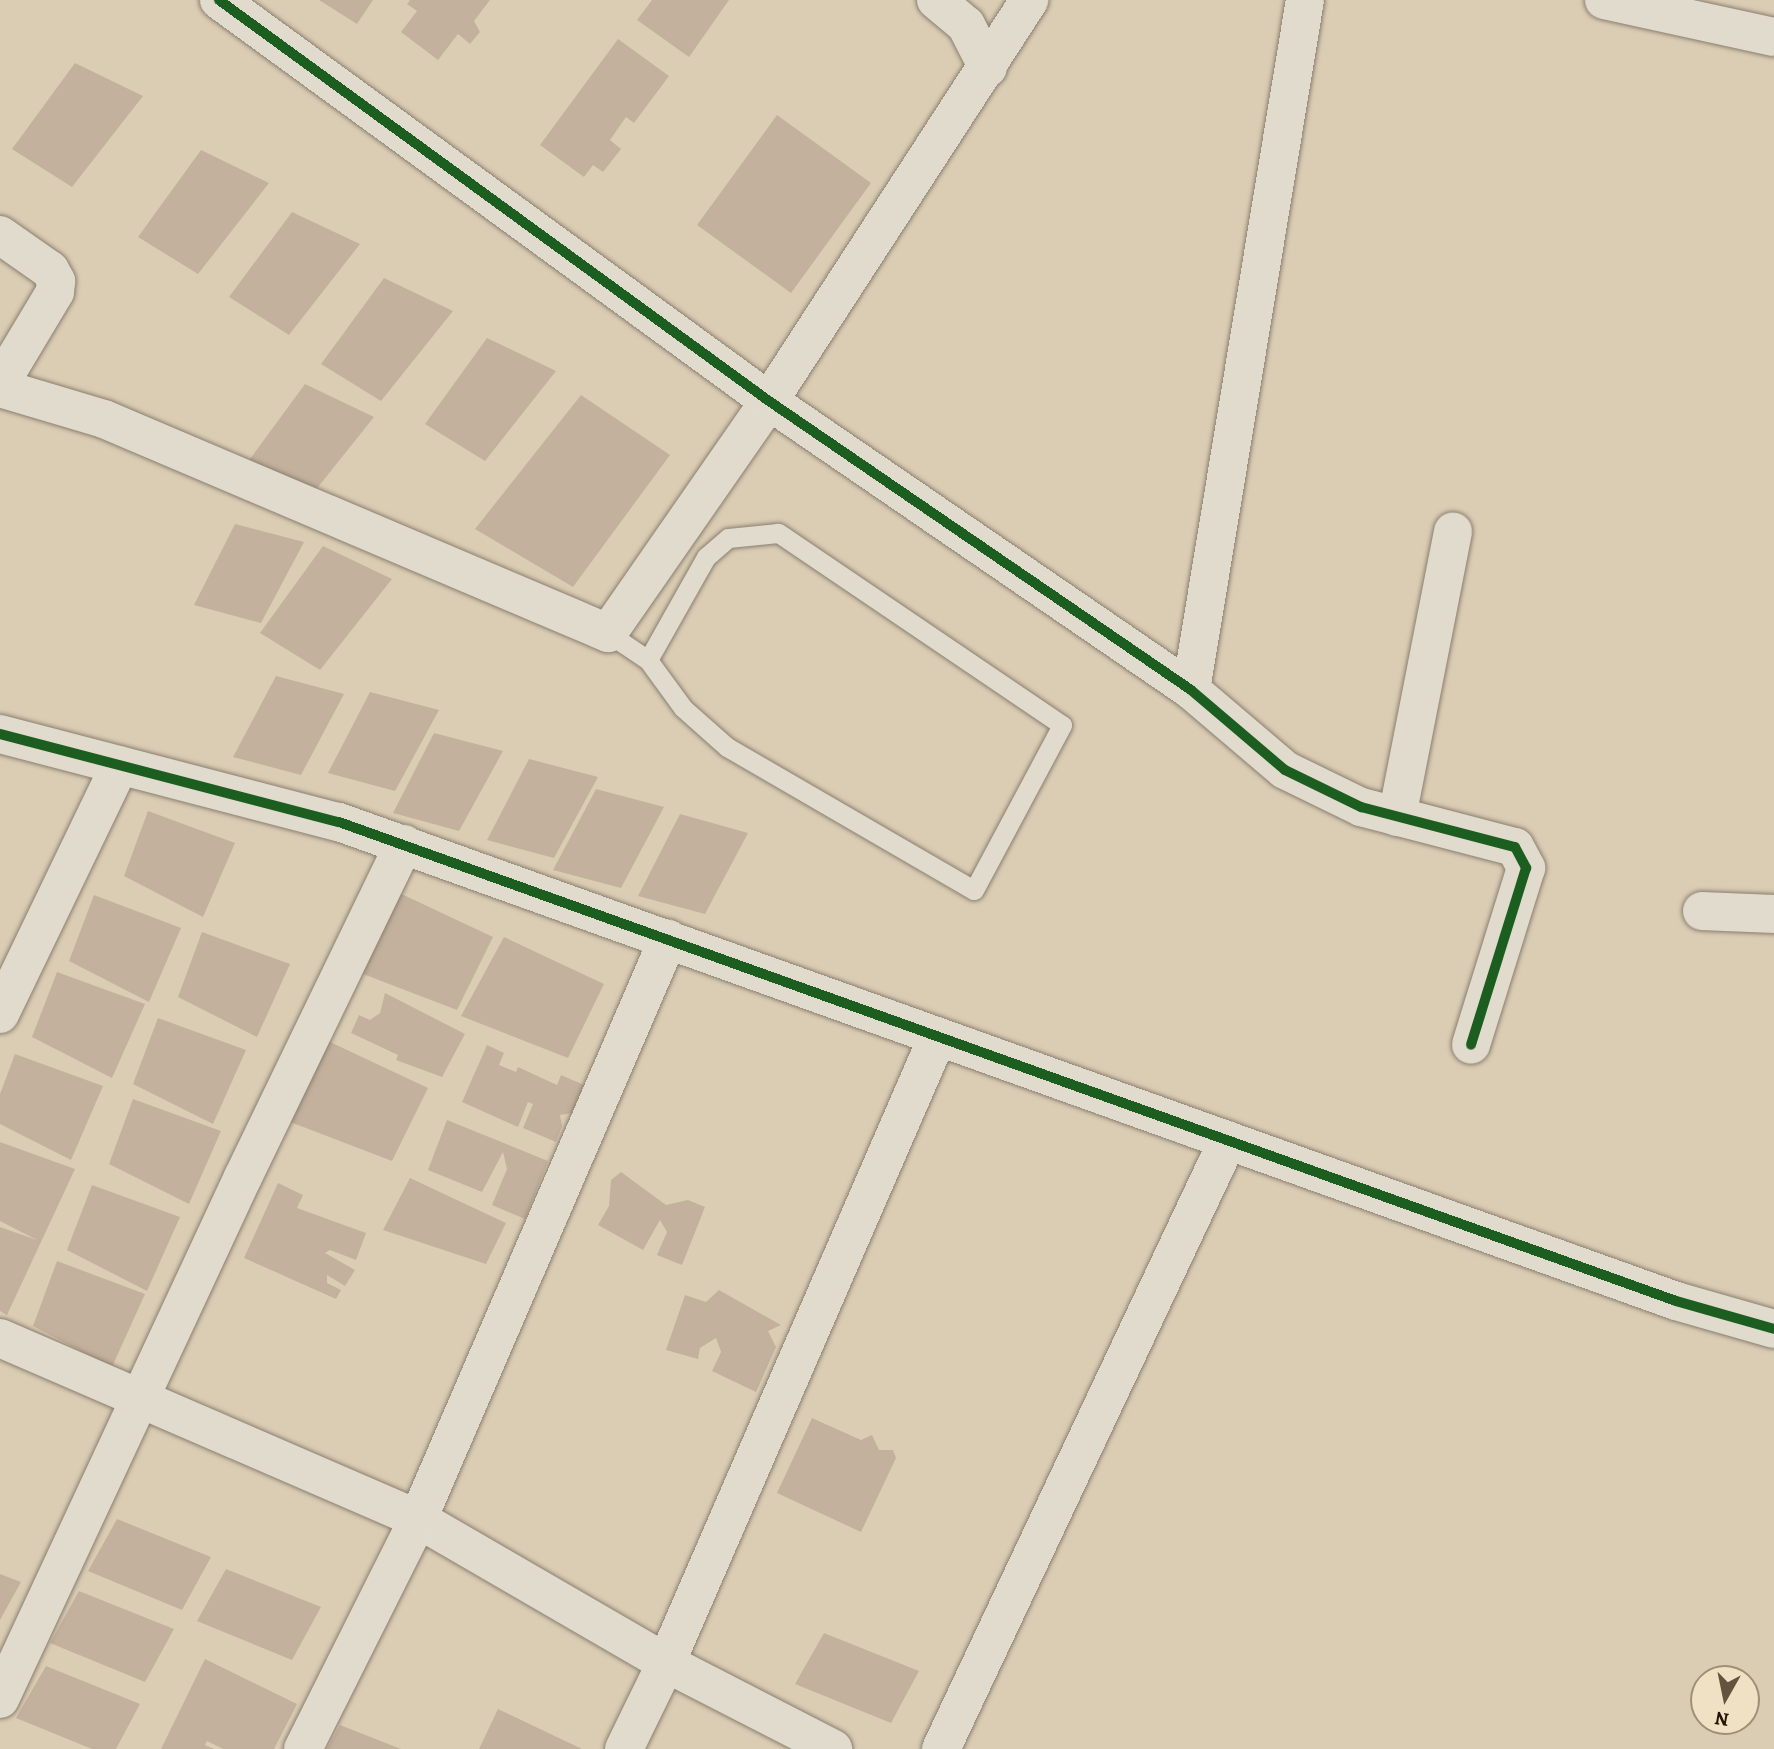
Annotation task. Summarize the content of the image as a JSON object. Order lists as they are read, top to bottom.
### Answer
{
  "north": "bottom"
}
